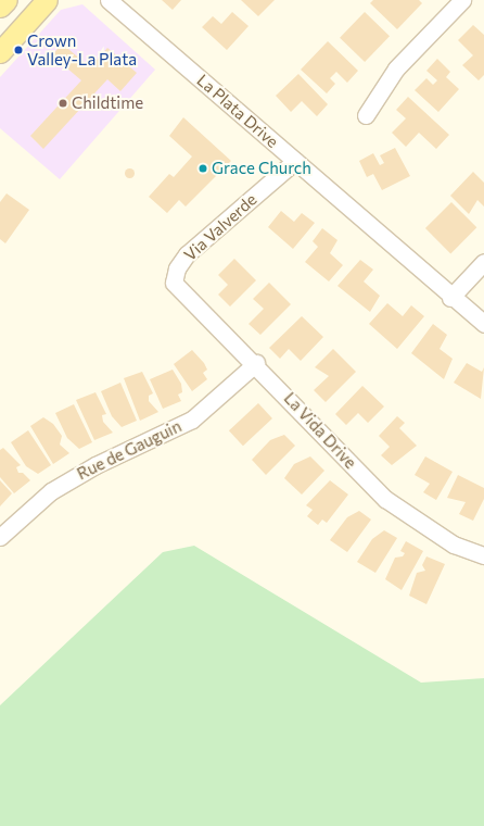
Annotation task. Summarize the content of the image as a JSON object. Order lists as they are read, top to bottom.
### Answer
{
  "streets": {
    "street": [
      "La Plata Drive",
      "Via Valverde",
      "La Vida Drive",
      "Rue de Gauguin"
    ]
  },
  "crossings": [
    ["La Plata Drive", "Via Valverde"],
    ["Via Valverde", "La Vida Drive"],
    ["La Vida Drive", "Rue de Gauguin"]
  ],
  "places": ["Crown Valley-La Plata", "Childtime", "Grace Church"]
}
